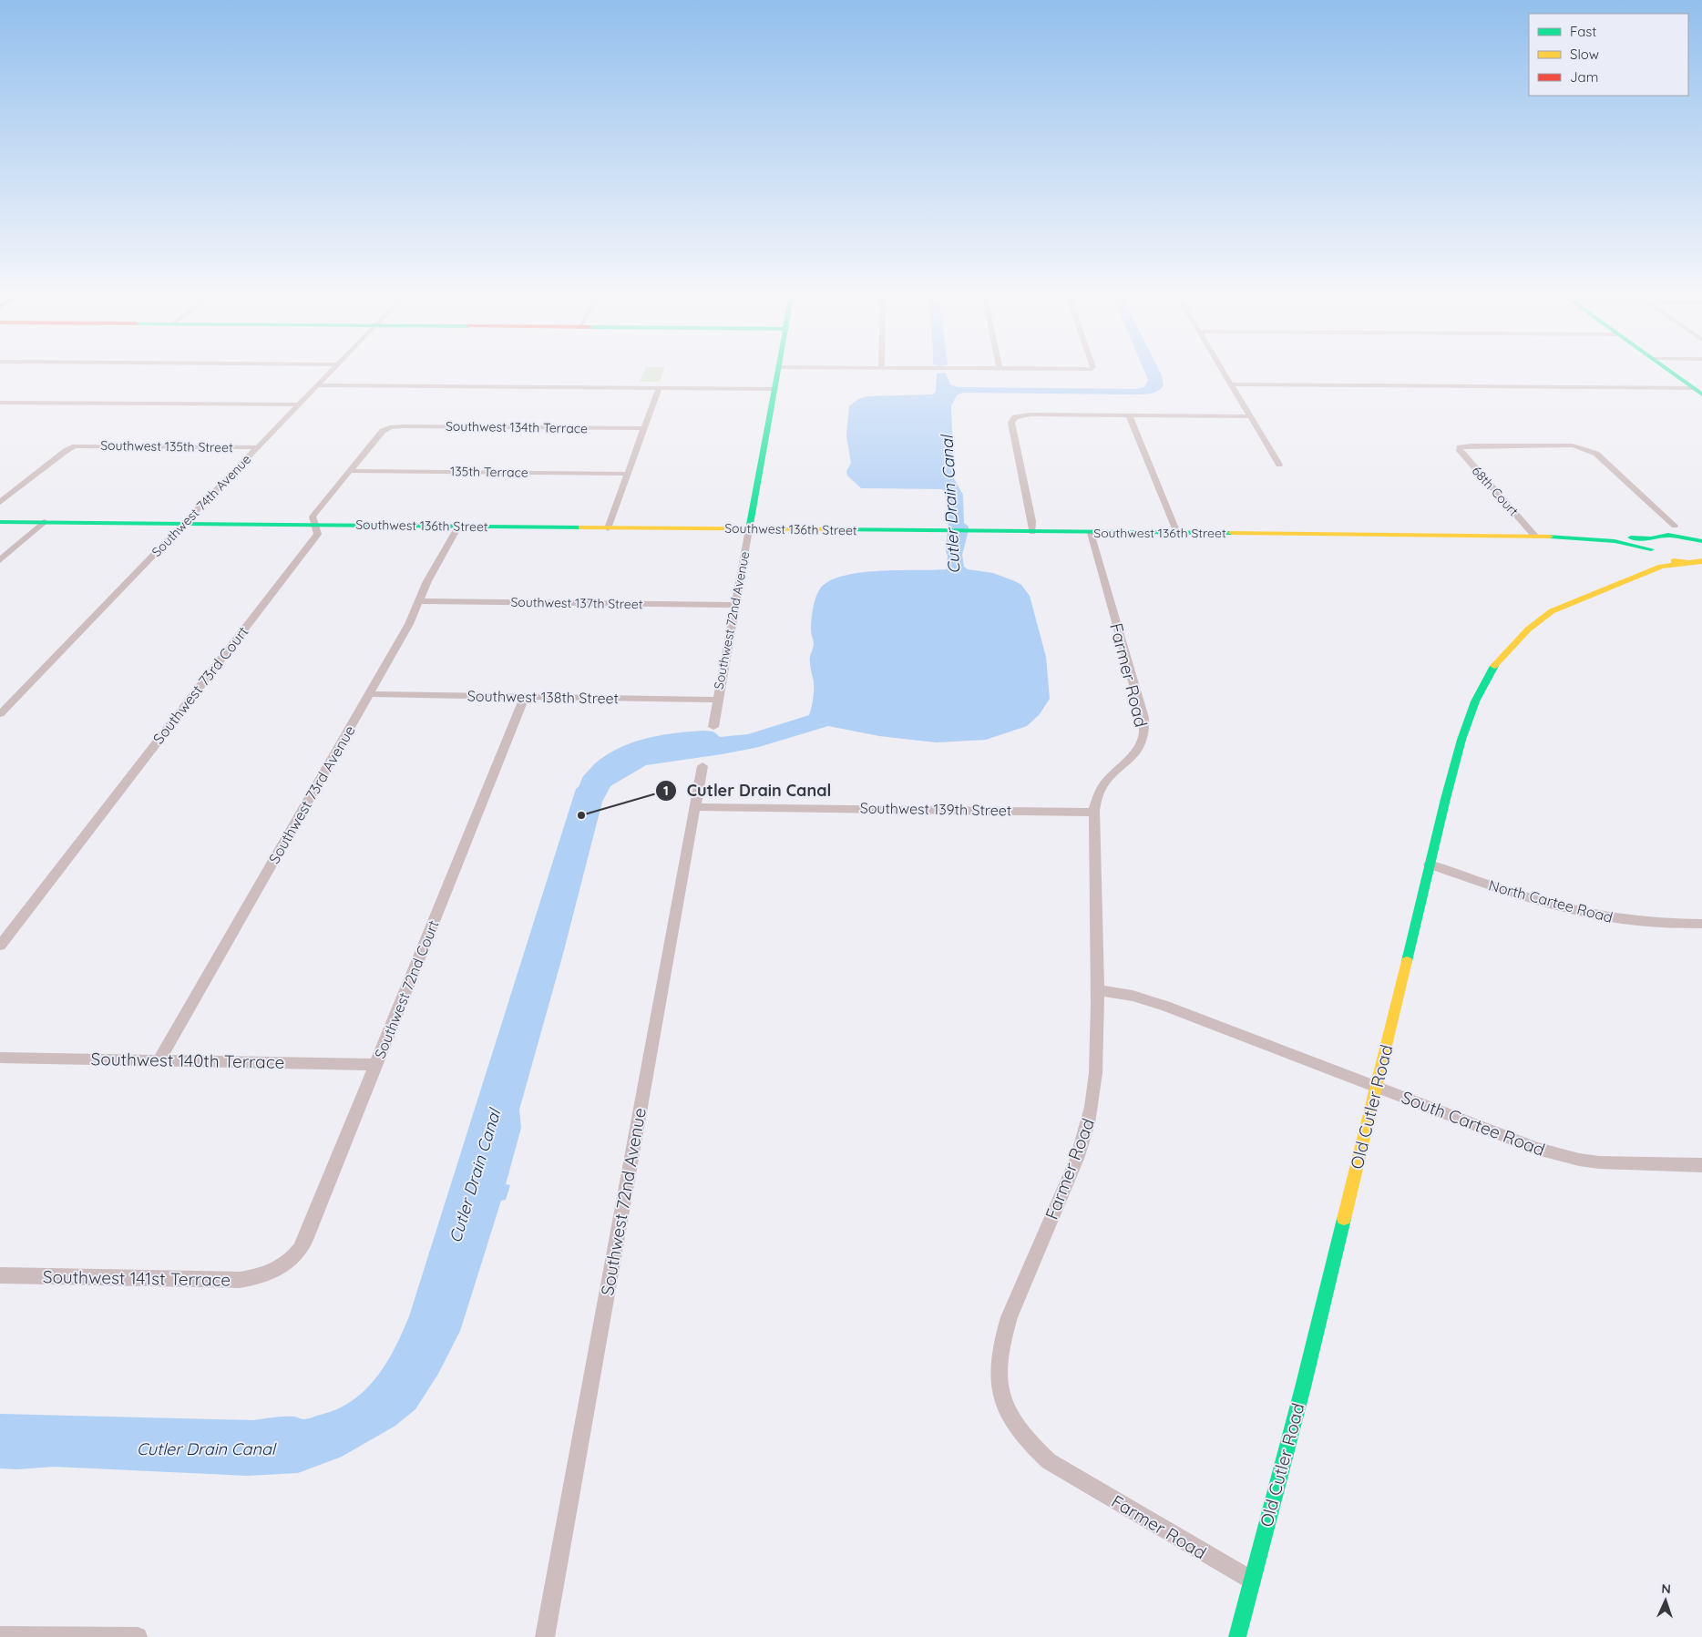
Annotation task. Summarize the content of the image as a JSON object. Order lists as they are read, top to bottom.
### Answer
{
  "streets": {
    "street": [
      "Southwest 134th Terrace",
      "Southwest 135th Street",
      "135th Terrace",
      "68th Court",
      "Southwest 74th Avenue",
      "Southwest 136th Street",
      "Southwest 137th Street",
      "Southwest 72nd Avenue",
      "Farmer Road",
      "Southwest 73rd Court",
      "Southwest 138th Street",
      "Southwest 73rd Avenue",
      "Southwest 139th Street",
      "North Cartee Road",
      "Southwest 72nd Court",
      "Southwest 140th Terrace",
      "Old Cutler Road",
      "South Cartee Road",
      "Southwest 141st Terrace"
    ]
  },
  "crossings": [
    ["Southwest 134th Terrace", "Southwest 73rd Court"],
    ["Southwest 135th Street", "Southwest 74th Avenue"],
    ["135th Terrace", "Southwest 73rd Court"],
    ["68th Court", "Southwest 136th Street"],
    ["Southwest 74th Avenue", "Southwest 136th Street"],
    ["Southwest 136th Street", "Southwest 72nd Avenue"],
    ["Southwest 136th Street", "Farmer Road"],
    ["Southwest 136th Street", "Southwest 73rd Court"],
    ["Southwest 136th Street", "Southwest 73rd Avenue"],
    ["Southwest 136th Street", "Old Cutler Road"],
    ["Southwest 137th Street", "Southwest 72nd Avenue"],
    ["Southwest 137th Street", "Southwest 73rd Avenue"],
    ["Southwest 72nd Avenue", "Southwest 138th Street"],
    ["Southwest 72nd Avenue", "Southwest 139th Street"],
    ["Farmer Road", "Southwest 139th Street"],
    ["Farmer Road", "Old Cutler Road"],
    ["Farmer Road", "South Cartee Road"],
    ["Southwest 138th Street", "Southwest 73rd Avenue"],
    ["Southwest 138th Street", "Southwest 72nd Court"],
    ["Southwest 73rd Avenue", "Southwest 140th Terrace"],
    ["North Cartee Road", "Old Cutler Road"],
    ["Southwest 72nd Court", "Southwest 140th Terrace"],
    ["Southwest 72nd Court", "Southwest 141st Terrace"],
    ["Old Cutler Road", "South Cartee Road"]
  ],
  "water": ["Cutler Drain Canal"],
  "places": ["Cutler Drain Canal"],
  "legend": ["Fast", "Slow", "Jam"],
  "north": "top"
}
